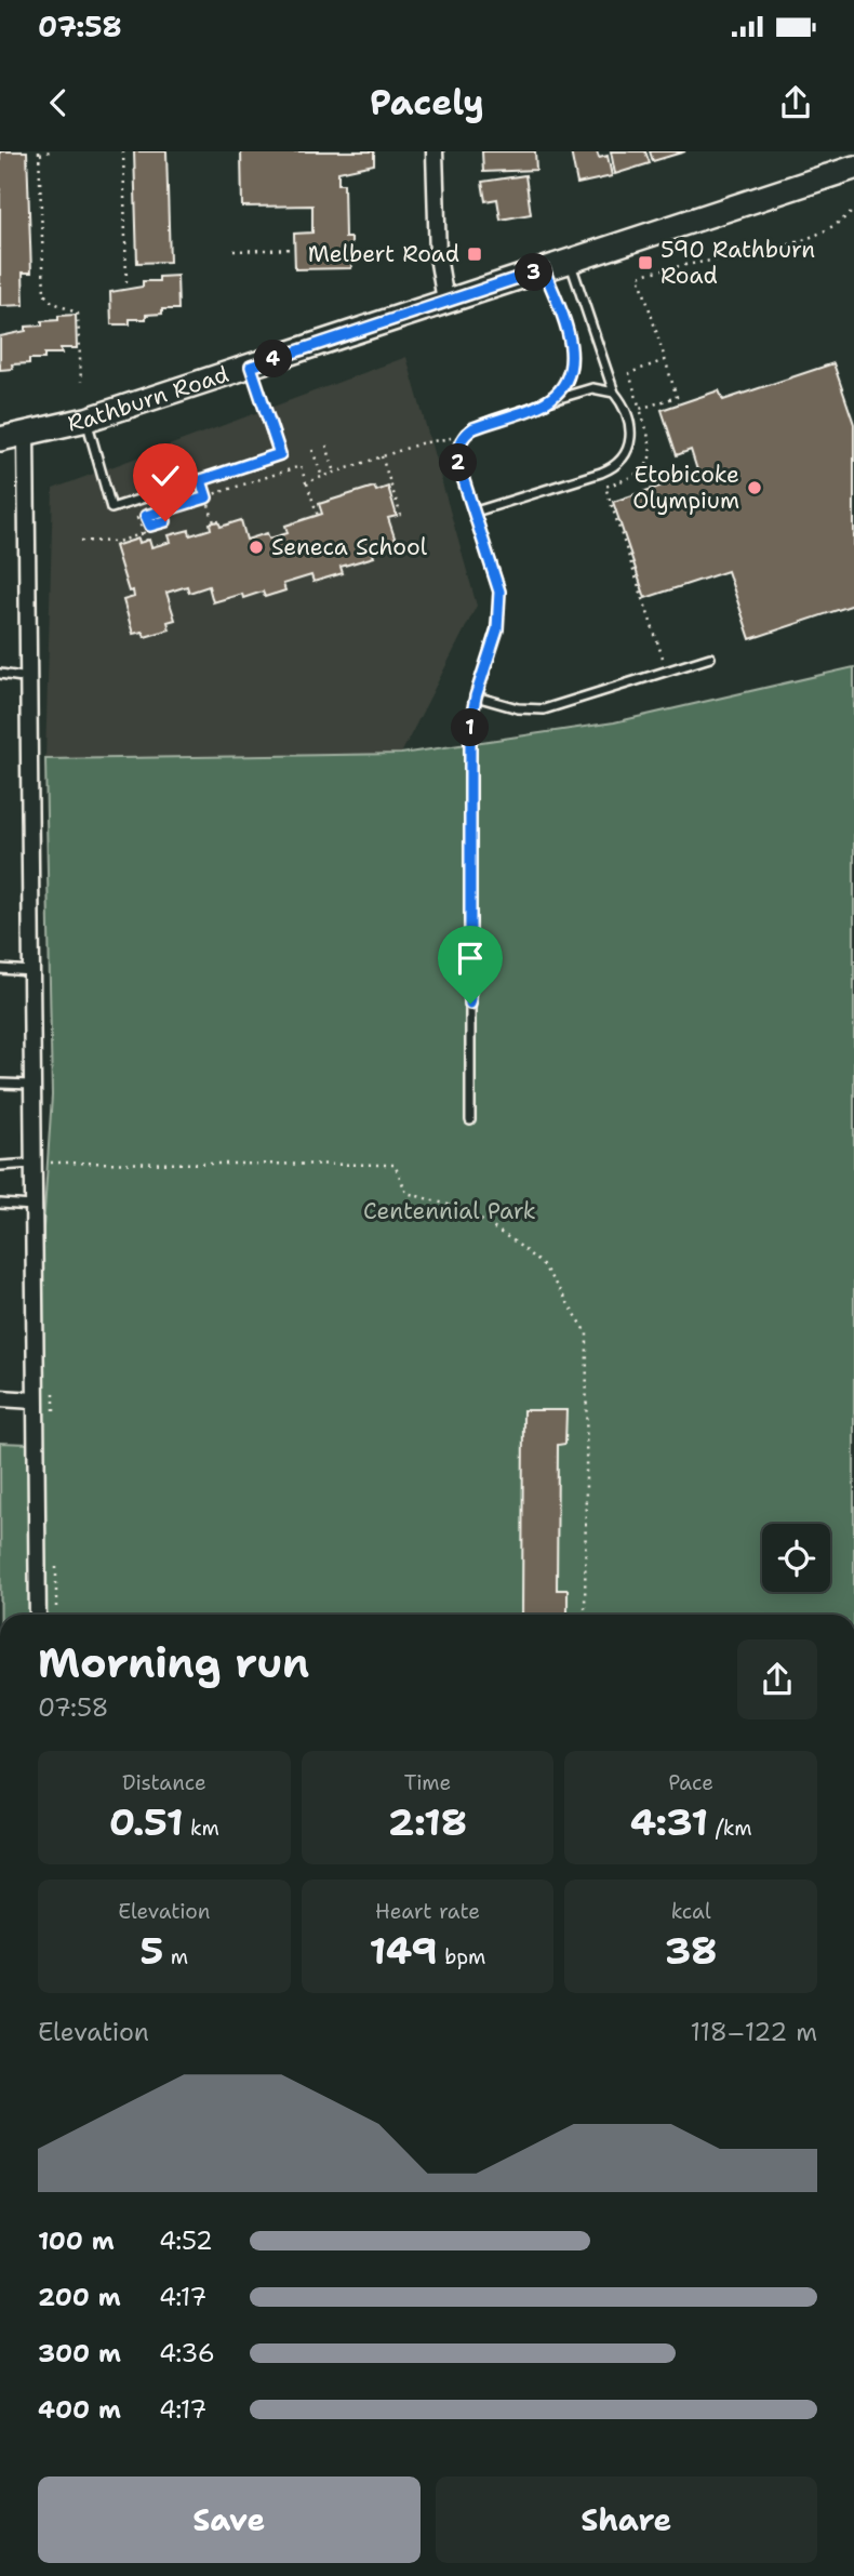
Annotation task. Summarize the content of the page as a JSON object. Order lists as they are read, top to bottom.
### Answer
{
  "streets": {
    "street": ["Rathburn Road"]
  },
  "parks": ["Centennial Park"],
  "places": {
    "transit": ["Melbert Road", "590 Rathburn Road"],
    "other": ["Etobicoke Olympium", "Seneca School"]
  },
  "page": {
    "status": "07:58",
    "header": "Pacely",
    "pins": [
      "3",
      "4",
      "2",
      "1"
    ],
    "heading": ["Morning run", "07:58"],
    "stats": [
      ["Distance", "0.51 km"],
      ["Time", "2:18"],
      ["Pace", "4:31 /km"],
      ["Elevation", "5 m"],
      ["Heart rate", "149 bpm"],
      ["kcal", "38"]
    ],
    "chart": ["Elevation", "118–122 m"],
    "list": [
      {
        "name": "100 m",
        "note": "4:52"
      },
      {
        "name": "200 m",
        "note": "4:17"
      },
      {
        "name": "300 m",
        "note": "4:36"
      },
      {
        "name": "400 m",
        "note": "4:17"
      }
    ],
    "buttons": ["Save", "Share"]
  }
}
